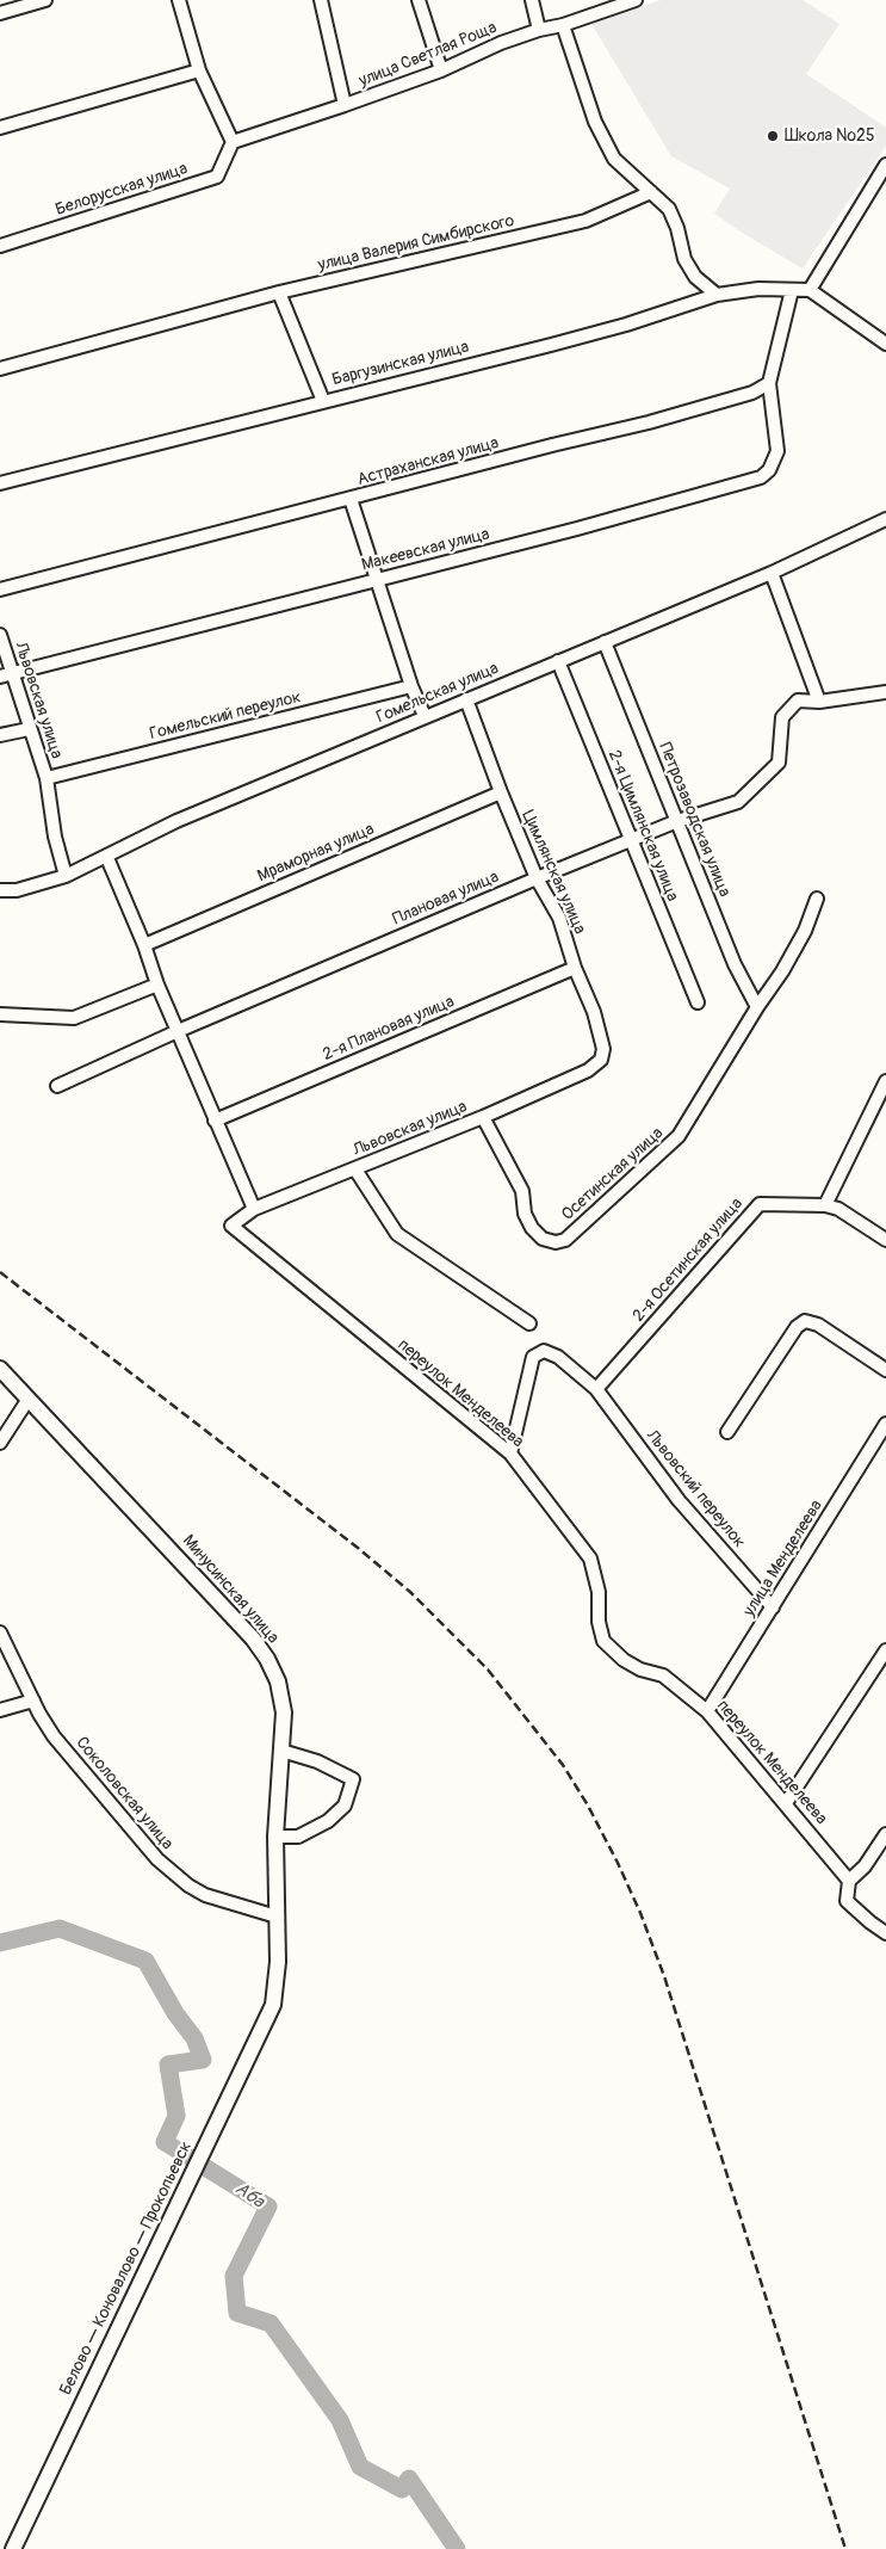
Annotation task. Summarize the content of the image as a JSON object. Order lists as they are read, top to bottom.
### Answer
{
  "streets": {
    "main road": ["Минусинская улица", "Белово — Коновалово — Прокопьевск"],
    "street": [
      "улица Светлая Роща",
      "Белорусская улица",
      "улица Валерия Симбирского",
      "Баргузинская улица",
      "Астраханская улица",
      "Макеевская улица",
      "Гомельская улица",
      "Львовская улица",
      "Гомельский переулок",
      "Петрозаводская улица",
      "2-я Цимлянская улица",
      "Мраморная улица",
      "Цимлянская улица",
      "Плановая улица",
      "2-я Плановая улица",
      "Осетинская улица",
      "2-я Осетинская улица",
      "переулок Менделеева",
      "Львовский переулок",
      "улица Менделеева",
      "Соколовская улица"
    ]
  },
  "crossings": [
    ["улица Светлая Роща", "Белорусская улица"],
    ["Астраханская улица", "Макеевская улица"],
    ["Макеевская улица", "Львовская улица"],
    ["Гомельская улица", "Львовская улица"],
    ["Гомельская улица", "Петрозаводская улица"],
    ["Гомельская улица", "2-я Цимлянская улица"],
    ["Гомельская улица", "Цимлянская улица"],
    ["Львовская улица", "Гомельский переулок"],
    ["Львовская улица", "Цимлянская улица"],
    ["Львовская улица", "Осетинская улица"],
    ["Львовская улица", "переулок Менделеева"],
    ["Петрозаводская улица", "Плановая улица"],
    ["Петрозаводская улица", "Осетинская улица"],
    ["2-я Цимлянская улица", "Плановая улица"],
    ["Мраморная улица", "Цимлянская улица"],
    ["Цимлянская улица", "Плановая улица"],
    ["Цимлянская улица", "2-я Плановая улица"],
    ["2-я Осетинская улица", "Львовский переулок"],
    ["переулок Менделеева", "Львовский переулок"],
    ["переулок Менделеева", "улица Менделеева"],
    ["Львовский переулок", "улица Менделеева"],
    ["Минусинская улица", "Соколовская улица"],
    ["Минусинская улица", "Белово — Коновалово — Прокопьевск"]
  ],
  "water": ["Аба"],
  "places": ["Школа №25"]
}
